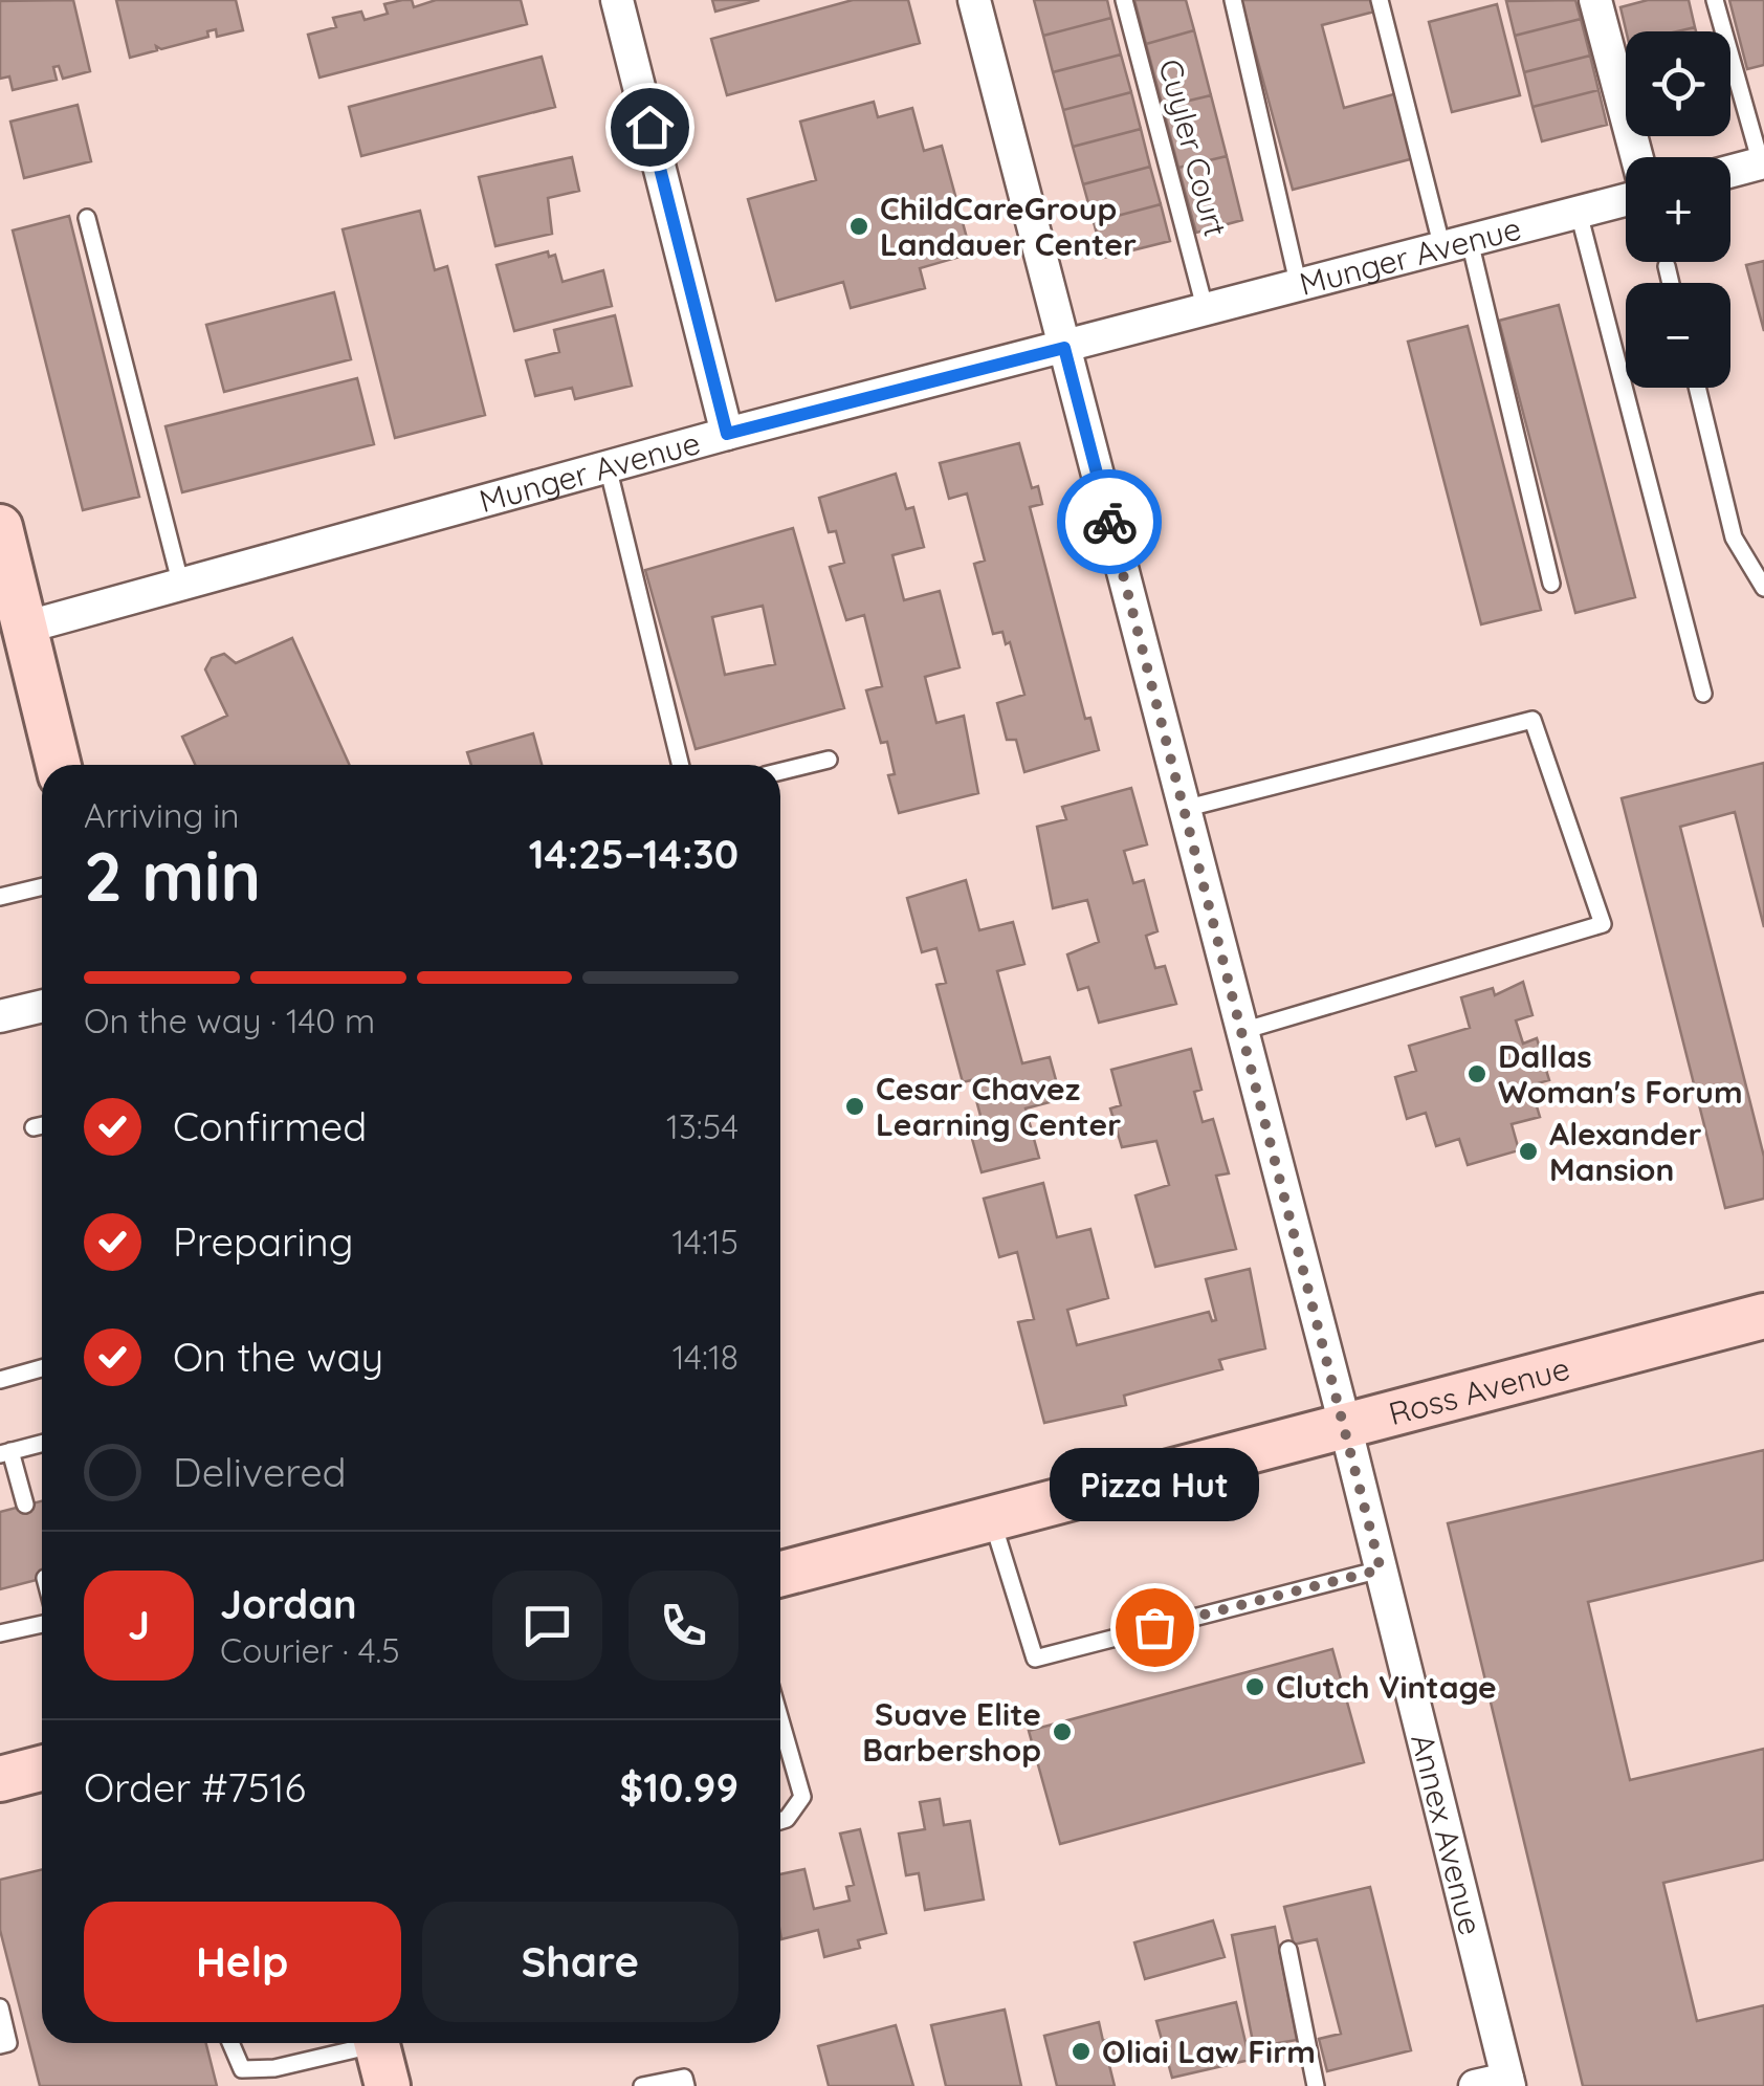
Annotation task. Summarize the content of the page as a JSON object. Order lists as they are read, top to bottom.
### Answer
{
  "streets": {
    "main road": ["Ross Avenue"],
    "street": ["Munger Avenue", "Annex Avenue"],
    "lane": ["Cuyler Court"]
  },
  "crossings": [
    ["Cuyler Court", "Munger Avenue"],
    ["Munger Avenue", "Annex Avenue"],
    ["Ross Avenue", "Annex Avenue"]
  ],
  "places": [
    "ChildCareGroup Landauer Center",
    "Dallas Woman's Forum",
    "Cesar Chavez Learning Center",
    "Alexander Mansion",
    "Pizza Hut",
    "Clutch Vintage",
    "Suave Elite Barbershop",
    "Oliai Law Firm"
  ],
  "page": {
    "map_buttons": ["+", "−"],
    "heading": ["2 min", "Arriving in", "14:25–14:30"],
    "panel": [
      "Jordan",
      "Courier · 4.5",
      "Order #7516",
      "$10.99"
    ],
    "bar": "On the way · 140 m",
    "list": [
      ["Confirmed", "13:54"],
      ["Preparing", "14:15"],
      ["On the way", "14:18"],
      "Delivered"
    ],
    "bubble": "Pizza Hut",
    "round": "J",
    "buttons": ["Help", "Share"]
  }
}
